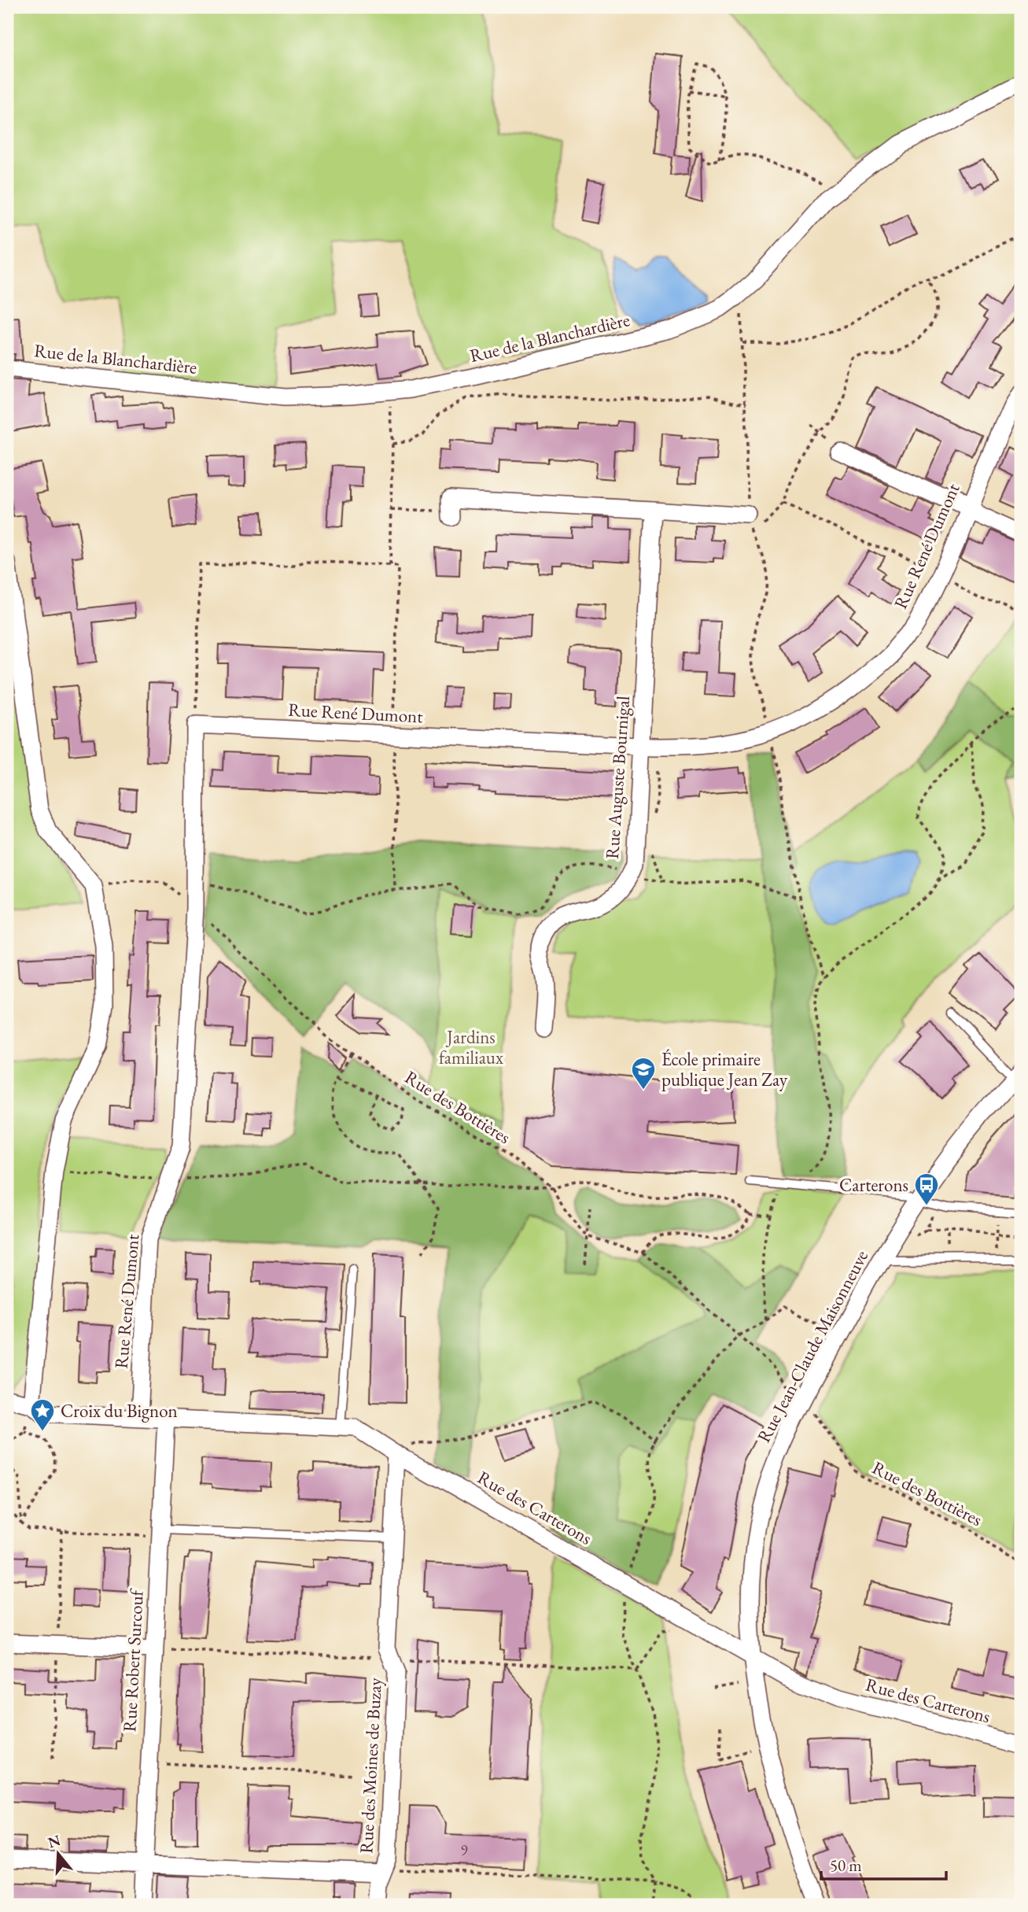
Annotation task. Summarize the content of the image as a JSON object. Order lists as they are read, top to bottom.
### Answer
{
  "streets": {
    "street": [
      "Rue de la Blanchardière",
      "Rue René Dumont",
      "Rue Auguste Bournigal",
      "Rue Jean-Claude Maisonneuve",
      "Rue des Carterons",
      "Rue Robert Surcouf",
      "Rue des Moines de Buzay"
    ],
    "path": ["Rue des Bottières"]
  },
  "crossings": [
    ["Rue René Dumont", "Rue Auguste Bournigal"],
    ["Rue René Dumont", "Rue des Bottières"],
    ["Rue René Dumont", "Rue des Carterons"],
    ["Rue Jean-Claude Maisonneuve", "Rue des Carterons"],
    ["Rue des Carterons", "Rue Robert Surcouf"],
    ["Rue des Carterons", "Rue des Moines de Buzay"],
    ["Rue Robert Surcouf", "Rue des Moines de Buzay"]
  ],
  "parks": ["Jardins familiaux"],
  "places": {
    "school or university": ["École primaire publique Jean Zay"],
    "bus stop": ["Carterons"],
    "place": ["Croix du Bignon"]
  },
  "house_numbers": ["9"],
  "scale_bar": "50 m",
  "north": "top"
}
